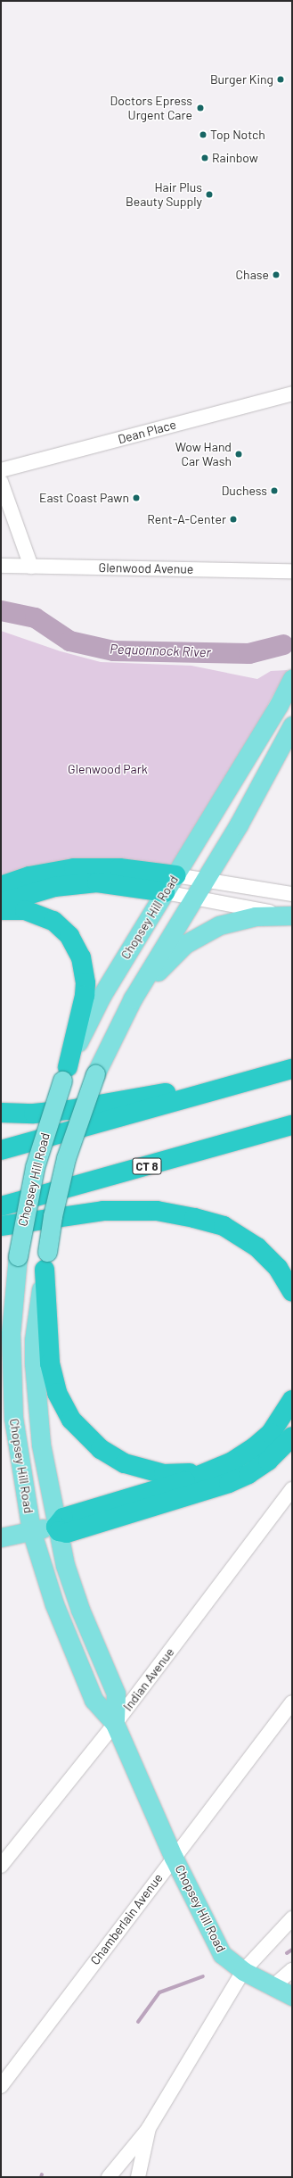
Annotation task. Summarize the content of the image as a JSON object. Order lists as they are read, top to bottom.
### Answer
{
  "streets": {
    "highway": ["CT 8"],
    "main road": ["Chopsey Hill Road"],
    "street": [
      "Dean Place",
      "Glenwood Avenue",
      "Indian Avenue",
      "Chamberlain Avenue"
    ]
  },
  "crossings": [
    ["Chopsey Hill Road", "Indian Avenue"],
    ["Chopsey Hill Road", "Chamberlain Avenue"]
  ],
  "water": ["Pequonnock River"],
  "parks": ["Glenwood Park"],
  "places": [
    "Burger King",
    "Doctors Epress Urgent Care",
    "Top Notch",
    "Rainbow",
    "Hair Plus Beauty Supply",
    "Chase",
    "Wow Hand Car Wash",
    "Duchess",
    "East Coast Pawn",
    "Rent-A-Center"
  ]
}
